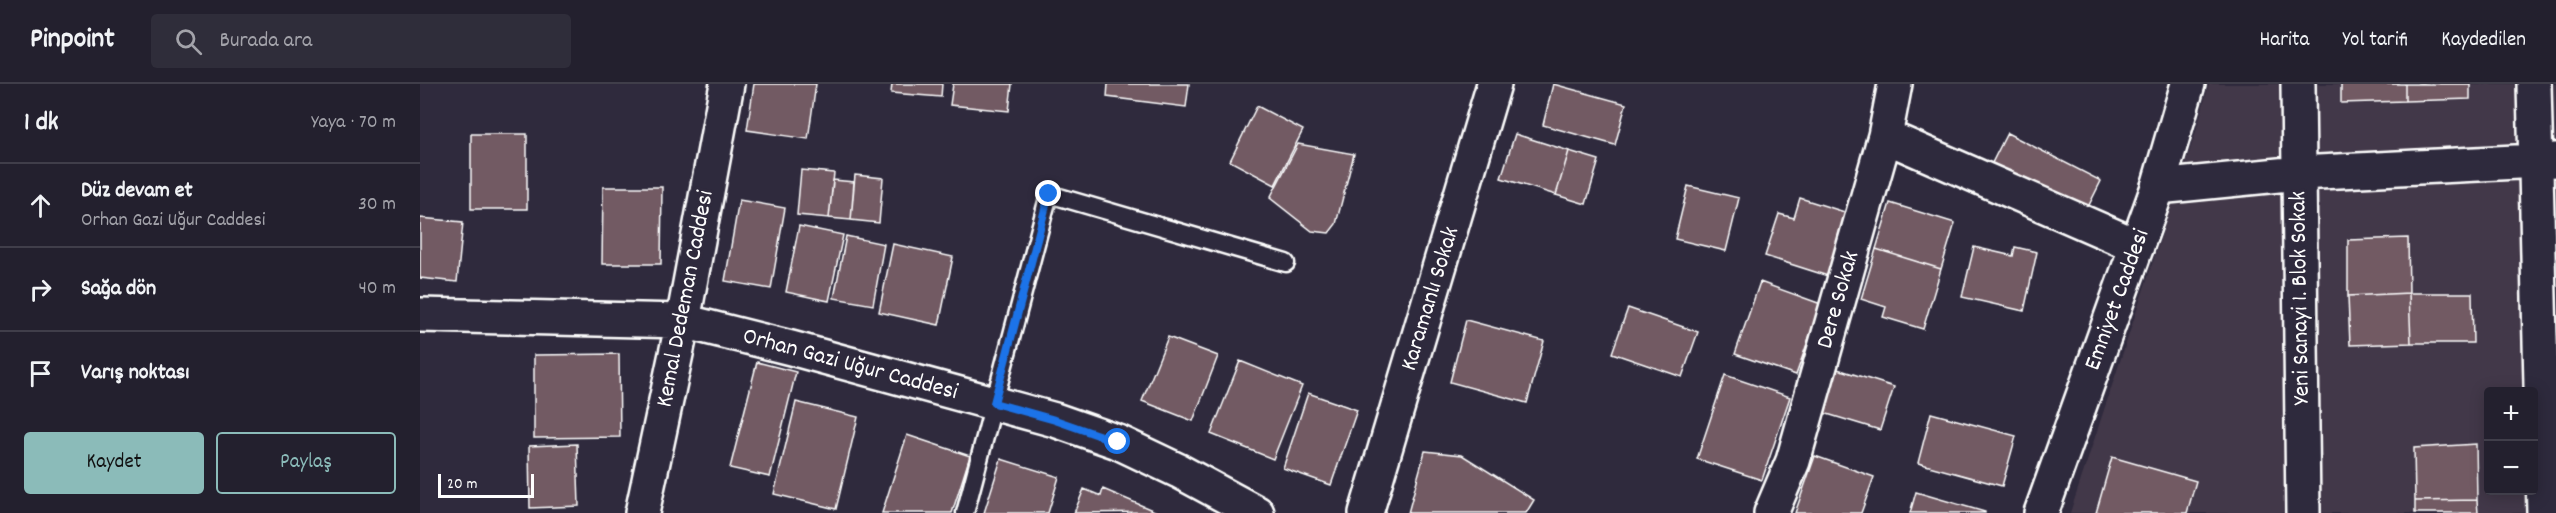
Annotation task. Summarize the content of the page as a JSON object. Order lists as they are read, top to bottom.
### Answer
{
  "streets": {
    "street": [
      "Yeni Sanayi 1. Blok Sokak",
      "Kemal Dedeman Caddesi",
      "Karamanlı Sokak",
      "Dere Sokak",
      "Emniyet Caddesi",
      "Orhan Gazi Uğur Caddesi"
    ]
  },
  "crossings": [
    ["Kemal Dedeman Caddesi", "Orhan Gazi Uğur Caddesi"]
  ],
  "scale_bar": "20 m",
  "page": {
    "header": "Pinpoint",
    "search": "Burada ara",
    "nav": ["Harita", "Yol tarifi", "Kaydedilen"],
    "heading": ["1 dk", "Yaya · 70 m"],
    "list": [
      ["Düz devam et", "Orhan Gazi Uğur Caddesi", "30 m"],
      ["Sağa dön", "40 m"],
      "Varış noktası"
    ],
    "map_buttons": ["+", "−"],
    "buttons": ["Kaydet", "Paylaş"],
    "scale": "20 m"
  }
}
